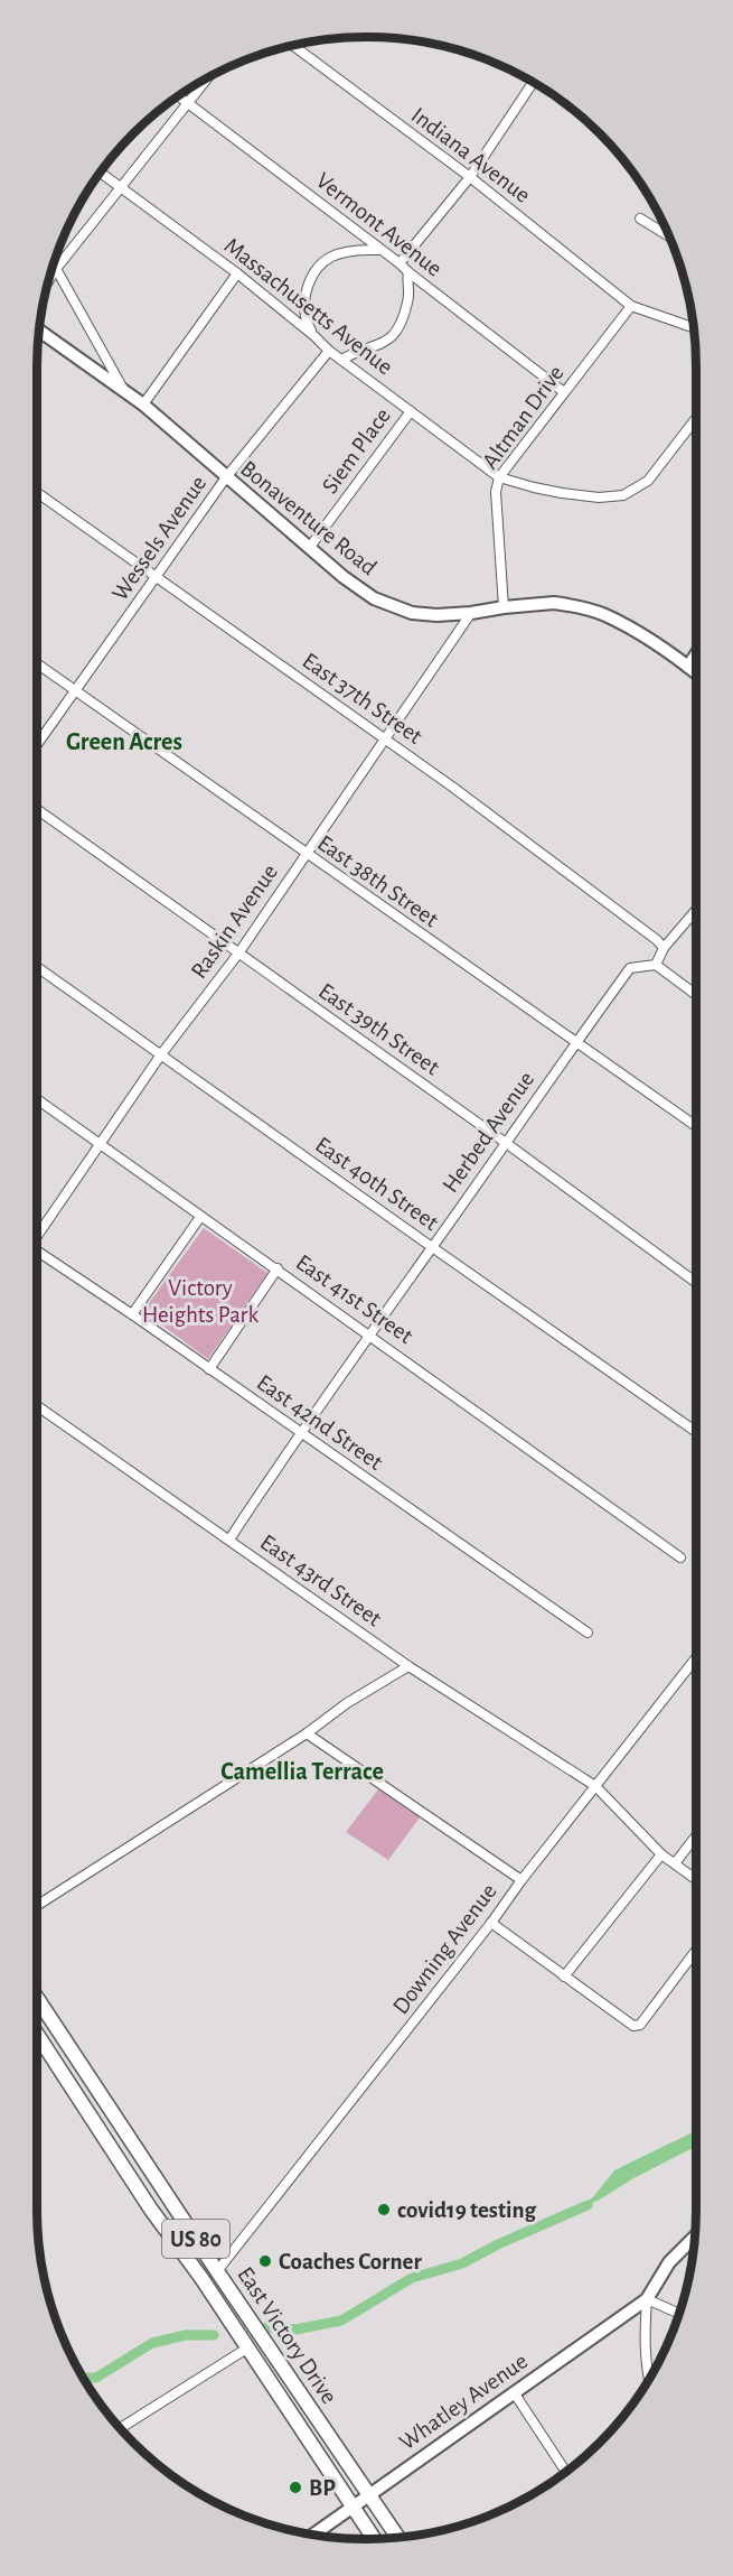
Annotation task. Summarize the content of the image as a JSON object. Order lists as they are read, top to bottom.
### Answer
{
  "streets": {
    "main road": ["US 80", "East Victory Drive"],
    "street": [
      "Indiana Avenue",
      "Vermont Avenue",
      "Massachusetts Avenue",
      "Altman Drive",
      "Siem Place",
      "Bonaventure Road",
      "Wessels Avenue",
      "East 37th Street",
      "East 38th Street",
      "Raskin Avenue",
      "East 39th Street",
      "Herbed Avenue",
      "East 40th Street",
      "East 41st Street",
      "East 42nd Street",
      "East 43rd Street",
      "Downing Avenue",
      "Whatley Avenue"
    ]
  },
  "crossings": [
    ["Indiana Avenue", "Altman Drive"],
    ["Vermont Avenue", "Massachusetts Avenue"],
    ["Vermont Avenue", "Altman Drive"],
    ["Vermont Avenue", "Wessels Avenue"],
    ["Massachusetts Avenue", "Altman Drive"],
    ["Massachusetts Avenue", "Siem Place"],
    ["Massachusetts Avenue", "Wessels Avenue"],
    ["Altman Drive", "Bonaventure Road"],
    ["Siem Place", "Bonaventure Road"],
    ["Bonaventure Road", "Wessels Avenue"],
    ["Bonaventure Road", "Raskin Avenue"],
    ["Wessels Avenue", "East 37th Street"],
    ["Wessels Avenue", "East 38th Street"],
    ["East 37th Street", "Raskin Avenue"],
    ["East 38th Street", "Raskin Avenue"],
    ["East 38th Street", "Herbed Avenue"],
    ["Raskin Avenue", "East 39th Street"],
    ["Raskin Avenue", "East 40th Street"],
    ["Raskin Avenue", "East 41st Street"],
    ["East 39th Street", "Herbed Avenue"],
    ["Herbed Avenue", "East 40th Street"],
    ["Herbed Avenue", "East 41st Street"],
    ["Herbed Avenue", "East 42nd Street"],
    ["Herbed Avenue", "East 43rd Street"],
    ["East 43rd Street", "Downing Avenue"],
    ["Downing Avenue", "East Victory Drive"],
    ["East Victory Drive", "Whatley Avenue"]
  ],
  "districts": ["Green Acres", "Camellia Terrace"],
  "parks": ["Victory Heights Park"],
  "places": ["covid19 testing", "Coaches Corner", "BP"]
}
